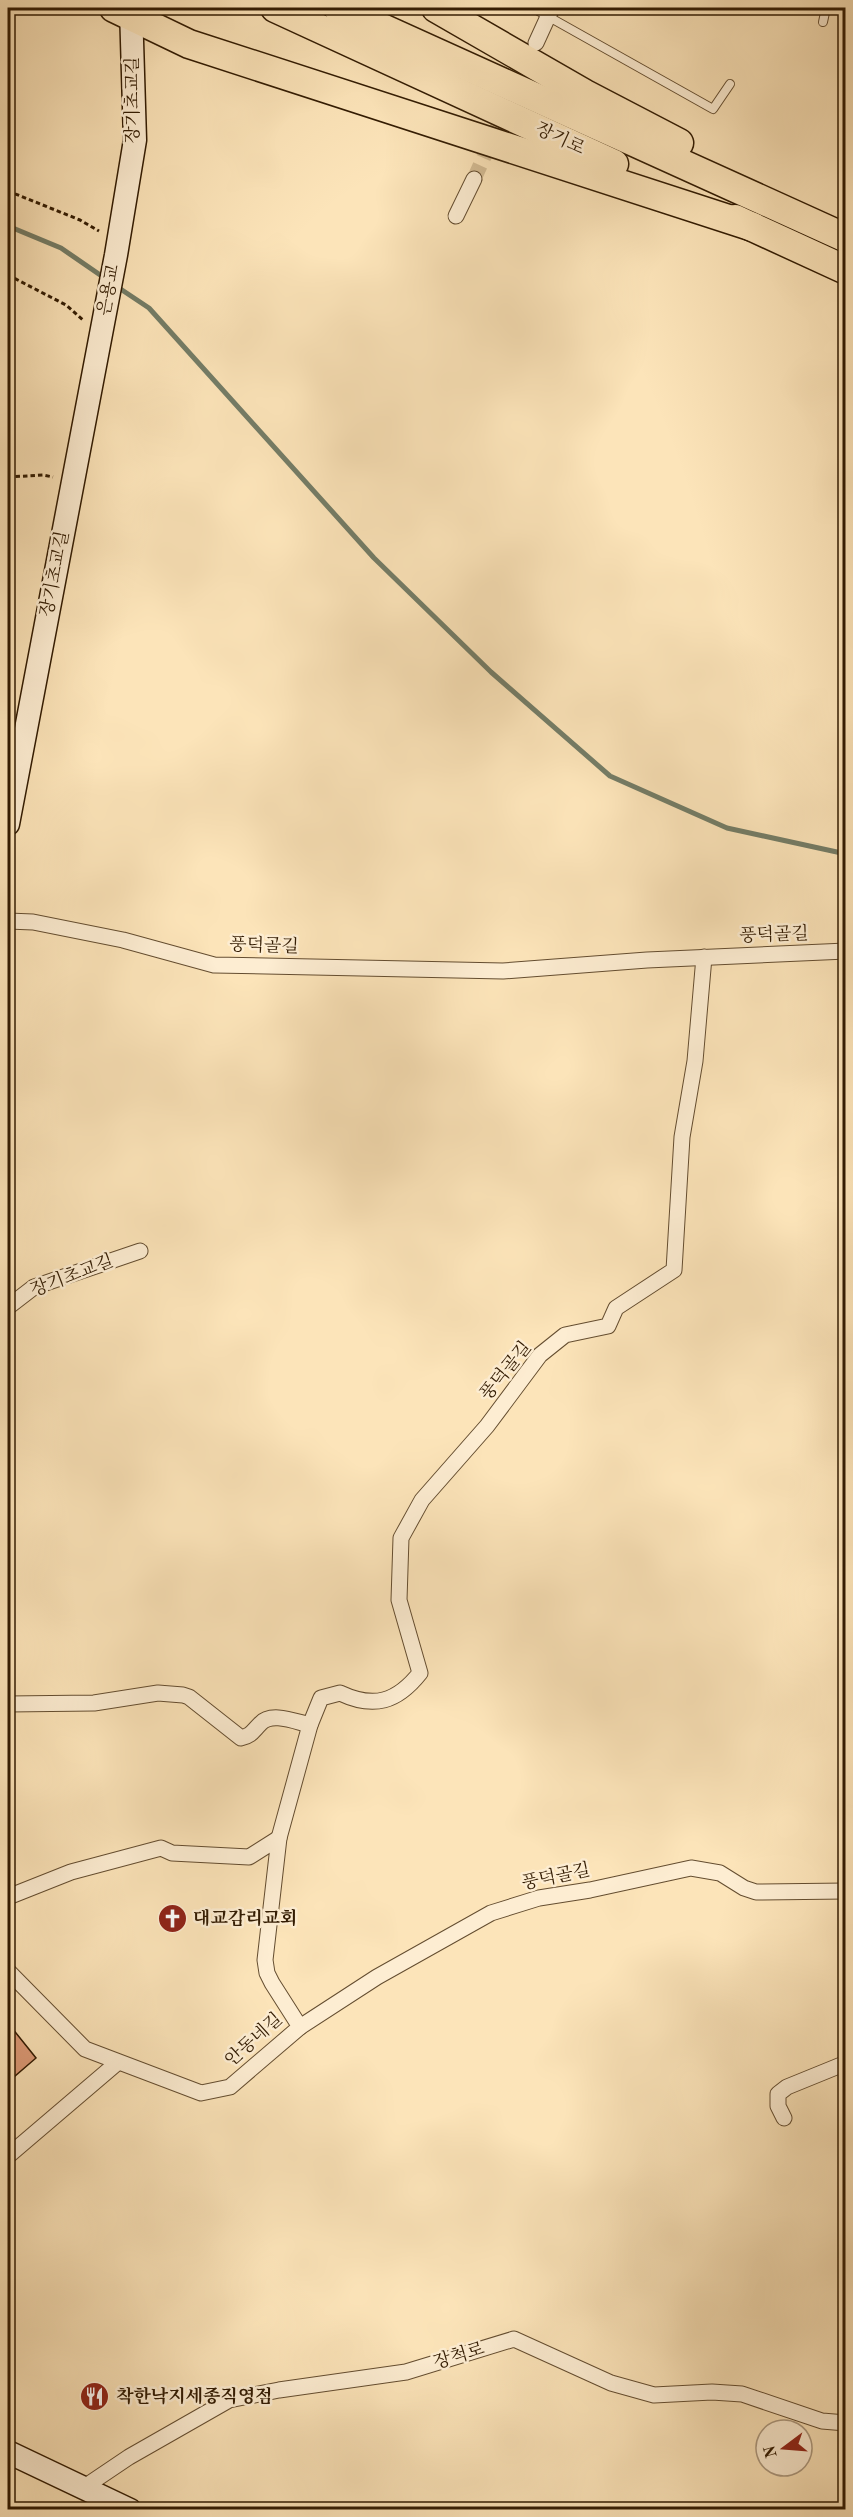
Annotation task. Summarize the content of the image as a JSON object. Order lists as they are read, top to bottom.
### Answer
{
  "streets": {
    "highway": ["장기로"],
    "main road": ["장기초교길", "은용교"],
    "street": ["풍덕골길", "안동네길", "장척로"]
  },
  "crossings": [
    ["장기초교길", "은용교"],
    ["풍덕골길", "안동네길"]
  ],
  "places": {
    "church": ["대교감리교회"],
    "restaurant": ["착한낙지세종직영점"]
  },
  "north": "left"
}
